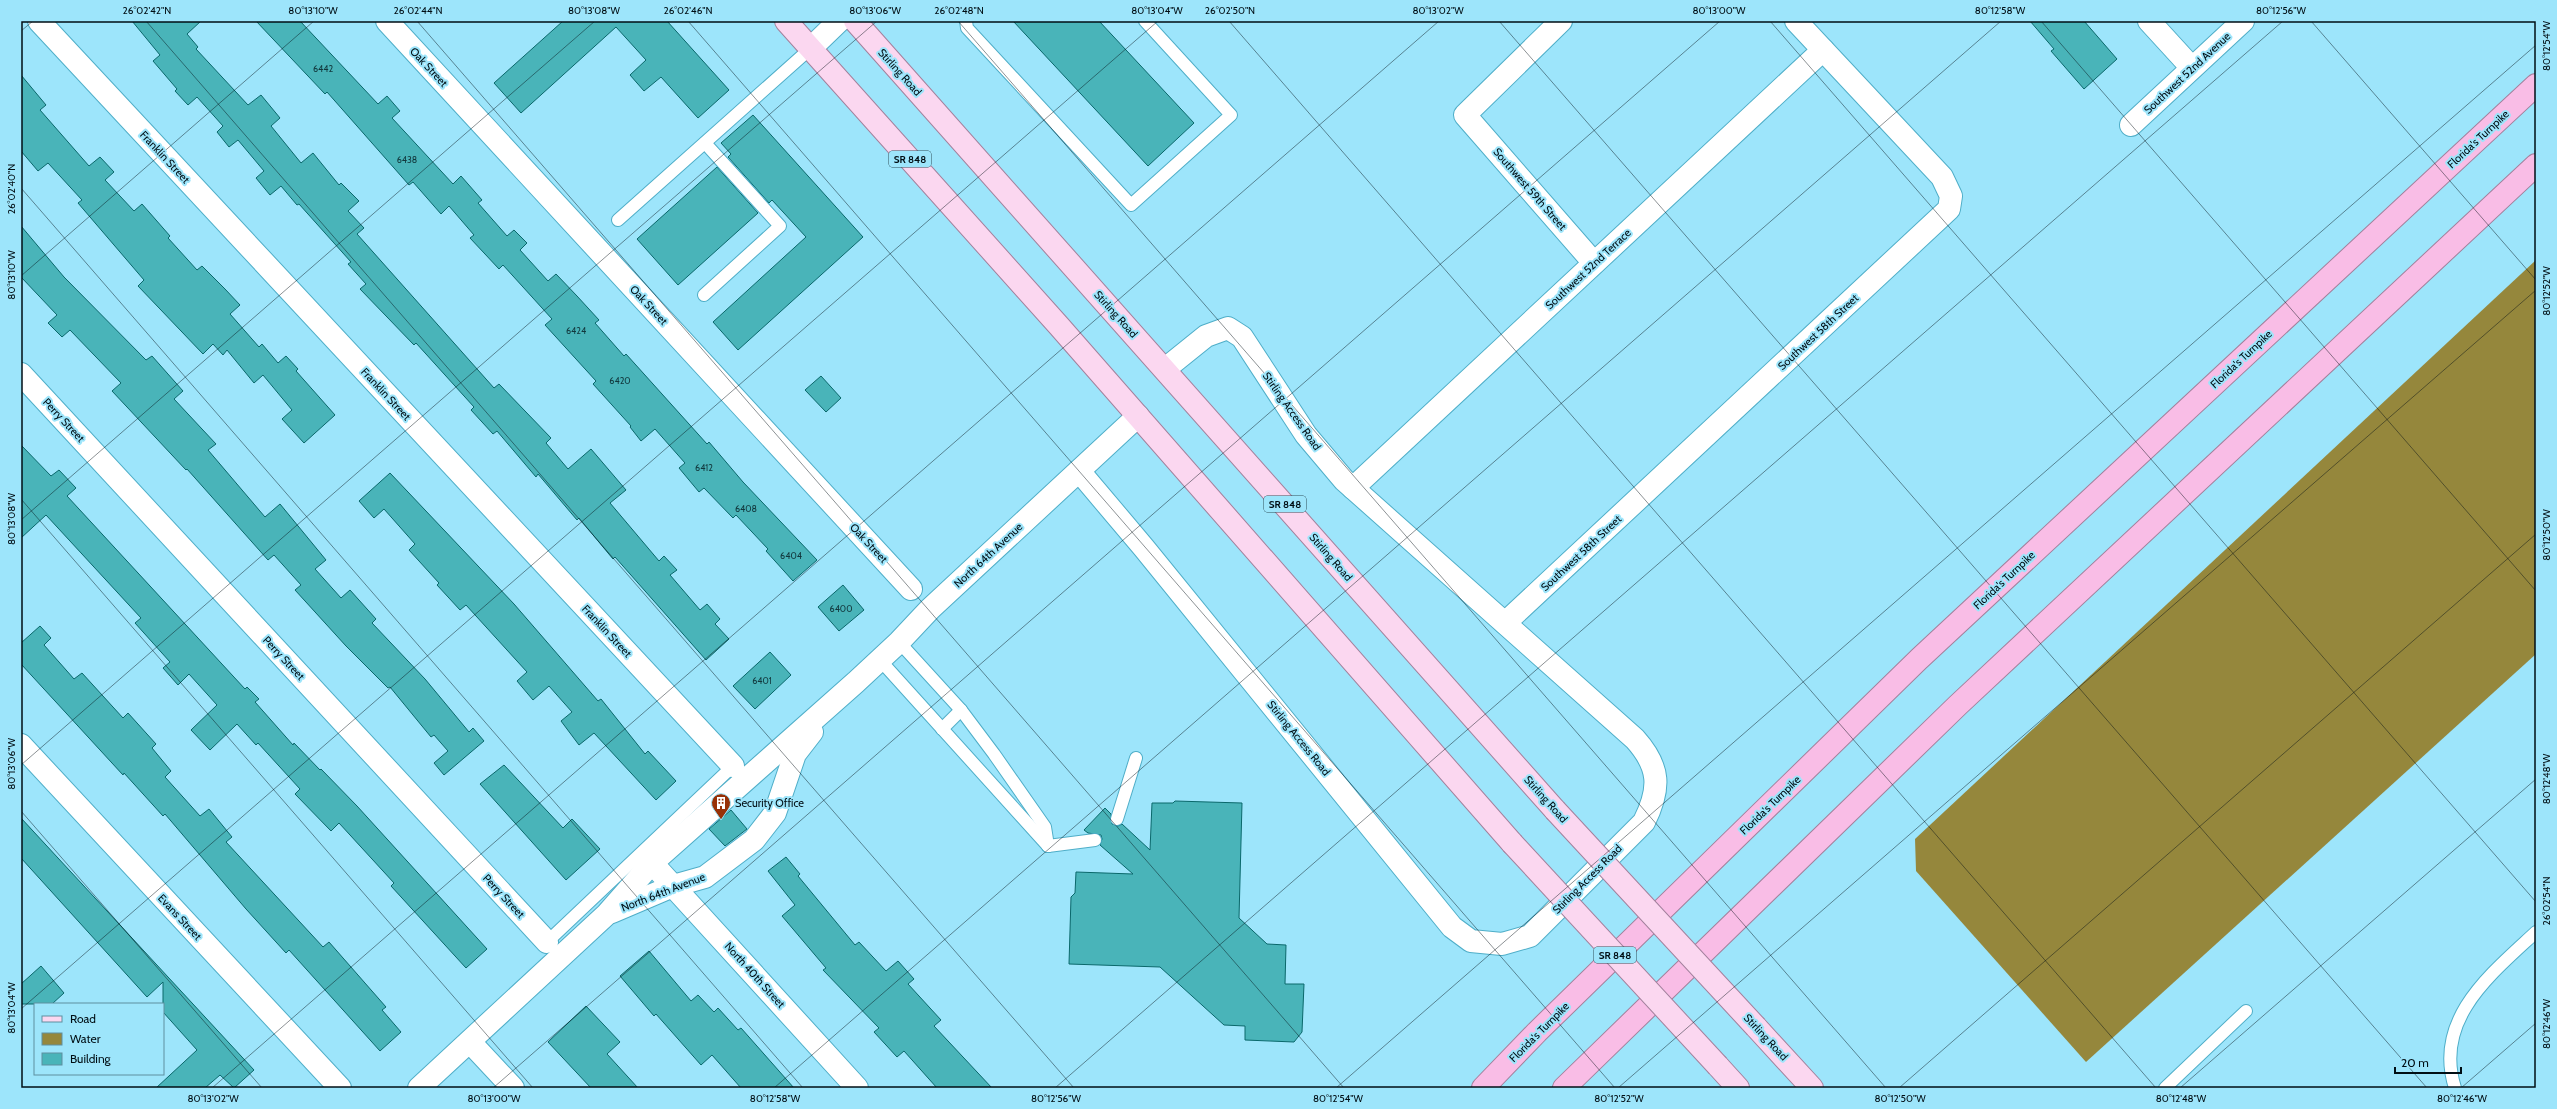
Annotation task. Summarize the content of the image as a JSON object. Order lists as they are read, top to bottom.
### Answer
{
  "streets": {
    "highway": ["Florida's Turnpike"],
    "main road": ["Stirling Road", "SR 848"],
    "street": [
      "Oak Street",
      "Southwest 52nd Avenue",
      "Franklin Street",
      "Southwest 59th Street",
      "Southwest 52nd Terrace",
      "Southwest 58th Street",
      "Stirling Access Road",
      "Perry Street",
      "North 64th Avenue",
      "Evans Street",
      "North 40th Street"
    ]
  },
  "crossings": [
    ["Stirling Road", "Stirling Access Road"],
    ["SR 848", "North 64th Avenue"],
    ["Southwest 59th Street", "Southwest 52nd Terrace"],
    ["Southwest 52nd Terrace", "Southwest 58th Street"],
    ["Southwest 52nd Terrace", "Stirling Access Road"],
    ["Southwest 58th Street", "Stirling Access Road"],
    ["Stirling Access Road", "North 64th Avenue"],
    ["North 64th Avenue", "North 40th Street"]
  ],
  "places": {
    "building": ["Security Office"]
  },
  "house_numbers": [
    "6442",
    "6438",
    "6424",
    "6420",
    "6412",
    "6408",
    "6404",
    "6400",
    "6401"
  ],
  "legend": ["Road", "Water", "Building"],
  "scale_bar": "20 m",
  "coordinates": [
    "26°02'42\"N",
    "80°13'10\"W",
    "26°02'44\"N",
    "80°13'08\"W",
    "26°02'46\"N",
    "80°13'06\"W",
    "26°02'48\"N",
    "80°13'04\"W",
    "26°02'50\"N",
    "80°13'02\"W",
    "80°13'00\"W",
    "80°12'58\"W",
    "80°12'56\"W",
    "80°12'54\"W",
    "26°02'40\"N",
    "80°12'52\"W",
    "80°12'50\"W",
    "80°12'48\"W",
    "26°02'54\"N",
    "80°12'46\"W"
  ]
}
